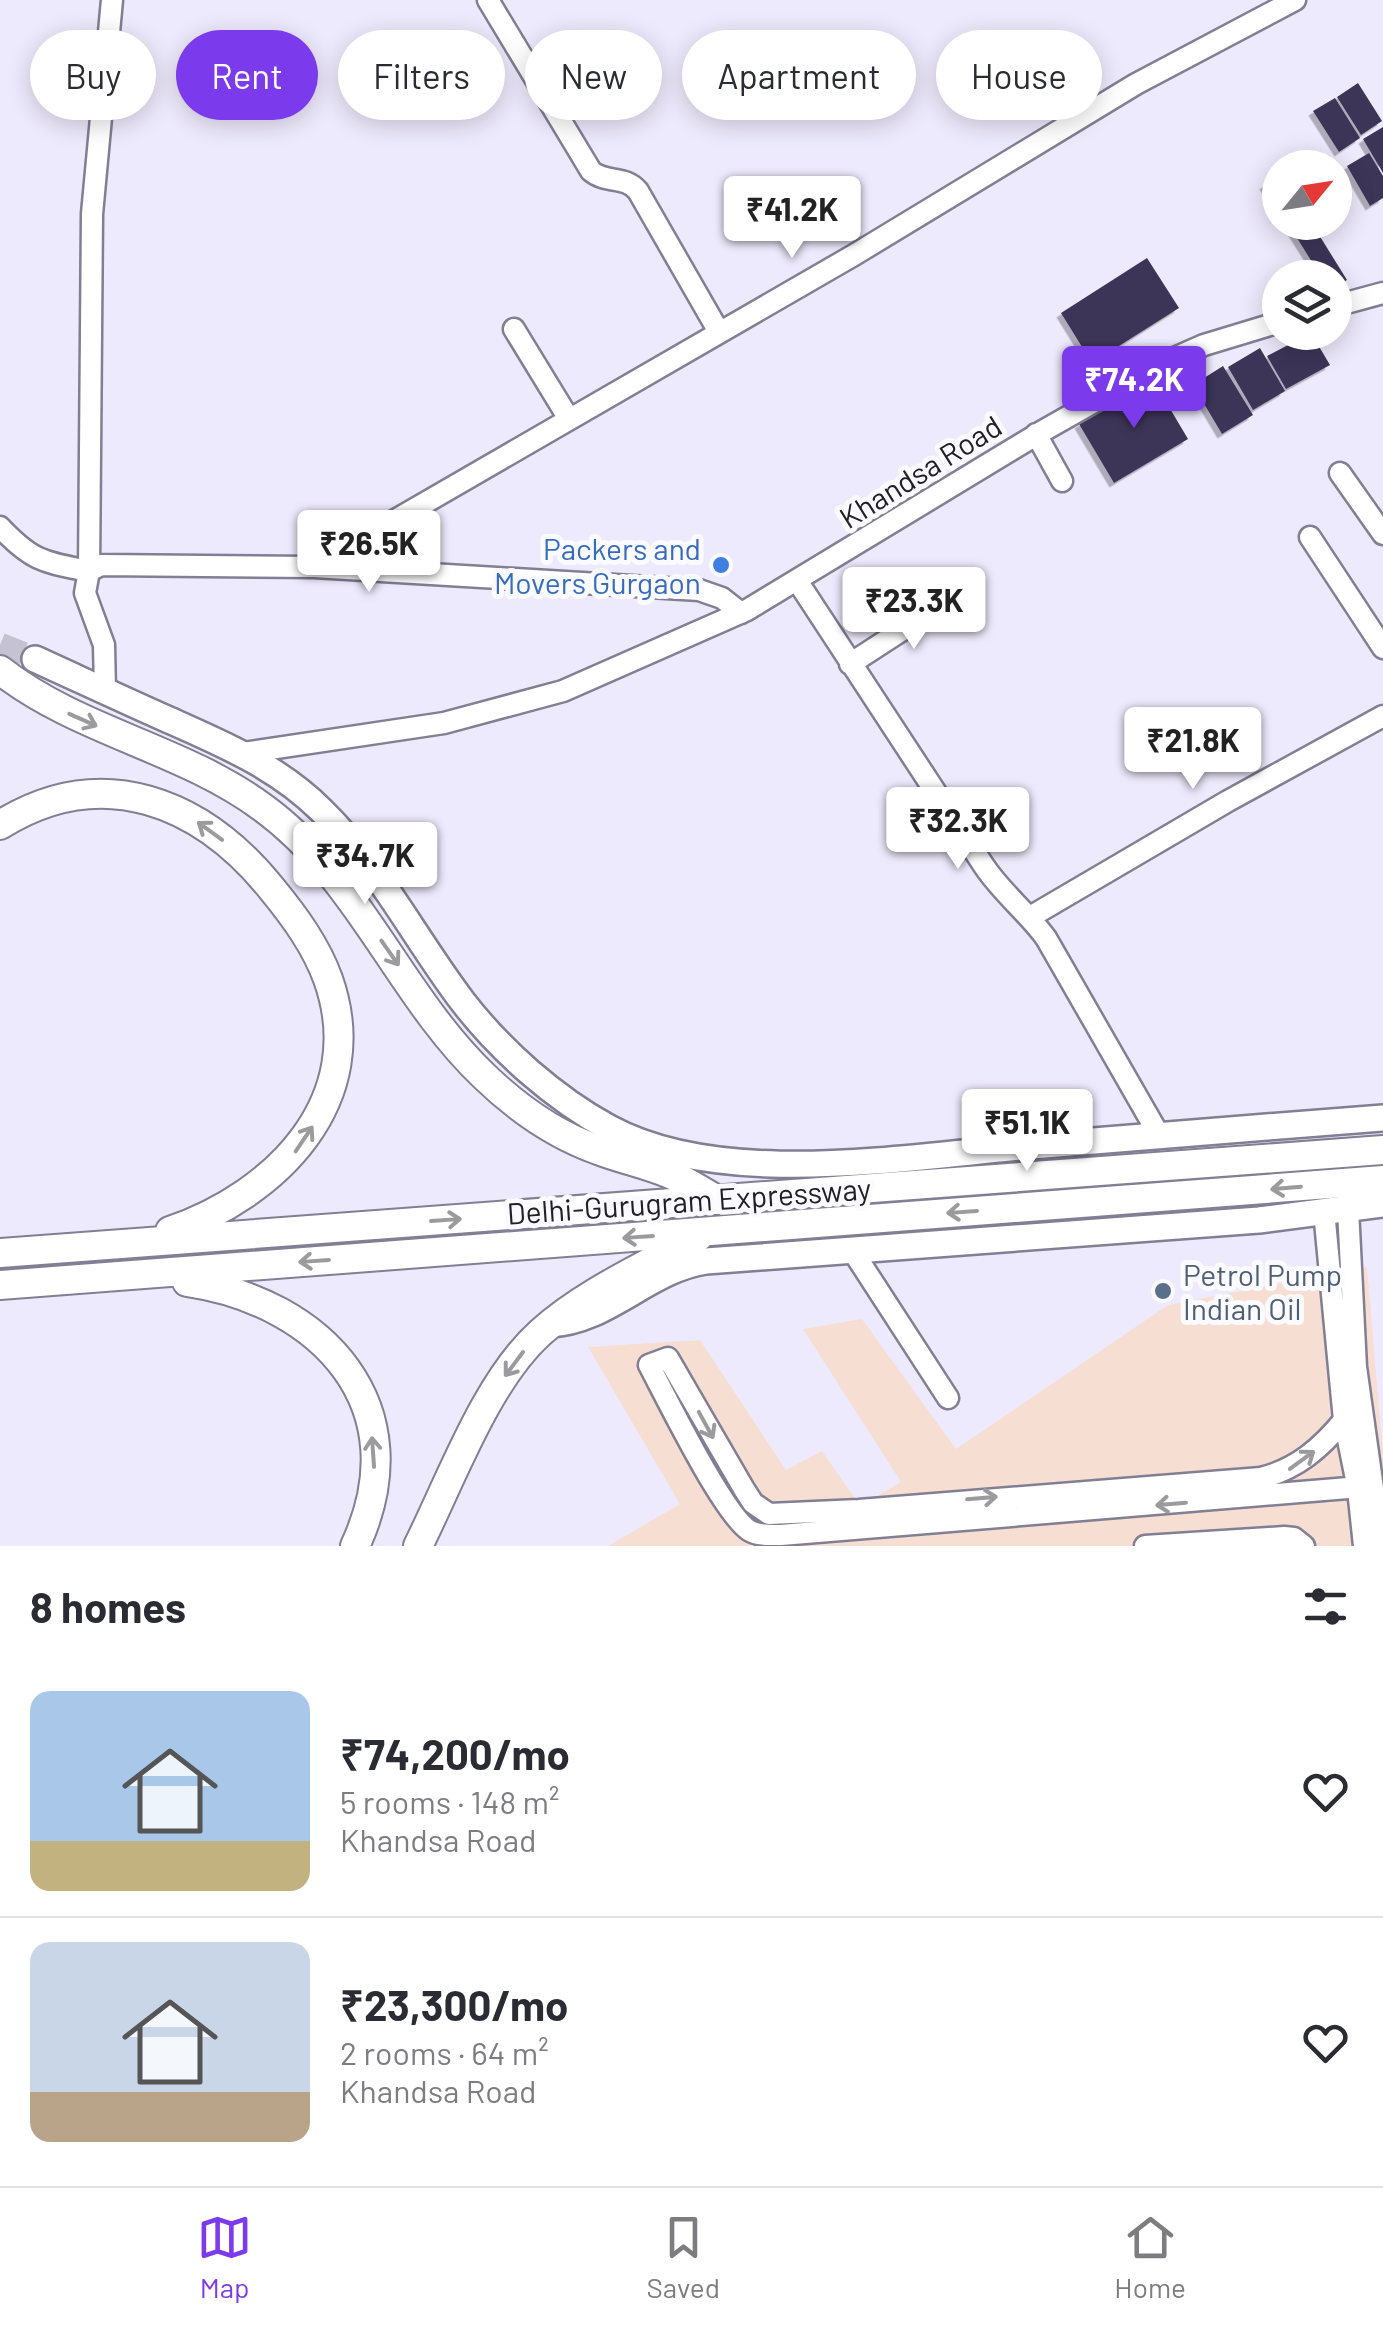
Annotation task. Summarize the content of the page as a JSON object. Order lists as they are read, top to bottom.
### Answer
{
  "streets": {
    "highway": ["Delhi-Gurugram Expressway"],
    "street": ["Khandsa Road"]
  },
  "places": ["Packers and Movers Gurgaon", "Petrol Pump Indian Oil"],
  "north": "top right",
  "page": {
    "chip": [
      "Buy",
      "Rent",
      "Filters",
      "New",
      "Apartment",
      "House"
    ],
    "price": [
      "₹41.2K",
      "₹74.2K",
      "₹26.5K",
      "₹23.3K",
      "₹21.8K",
      "₹32.3K",
      "₹34.7K",
      "₹51.1K"
    ],
    "heading": "8 homes",
    "list": [
      {
        "name": "₹74,200/mo",
        "note": "5 rooms · 148 m² · Khandsa Road"
      },
      {
        "name": "₹23,300/mo",
        "note": "2 rooms · 64 m² · Khandsa Road"
      }
    ],
    "tabs": ["Map", "Saved", "Home"]
  }
}
